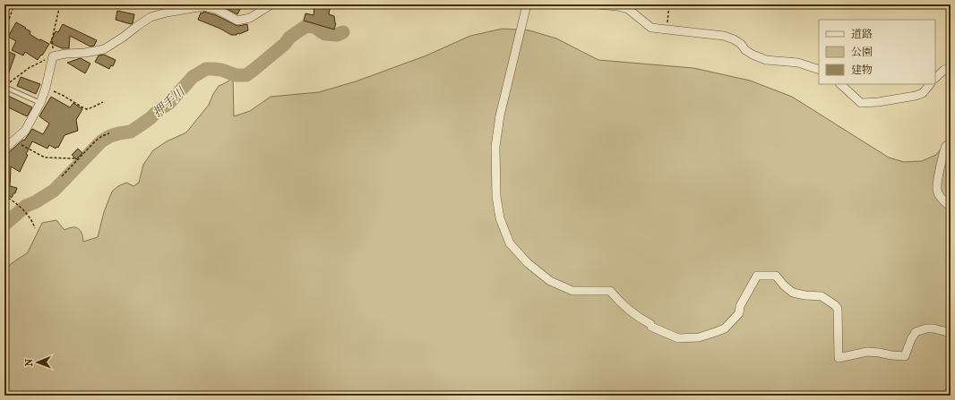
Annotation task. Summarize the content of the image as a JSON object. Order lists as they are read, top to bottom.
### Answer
{
  "water": ["押手川"],
  "legend": ["道路", "公園", "建物"],
  "north": "left"
}
